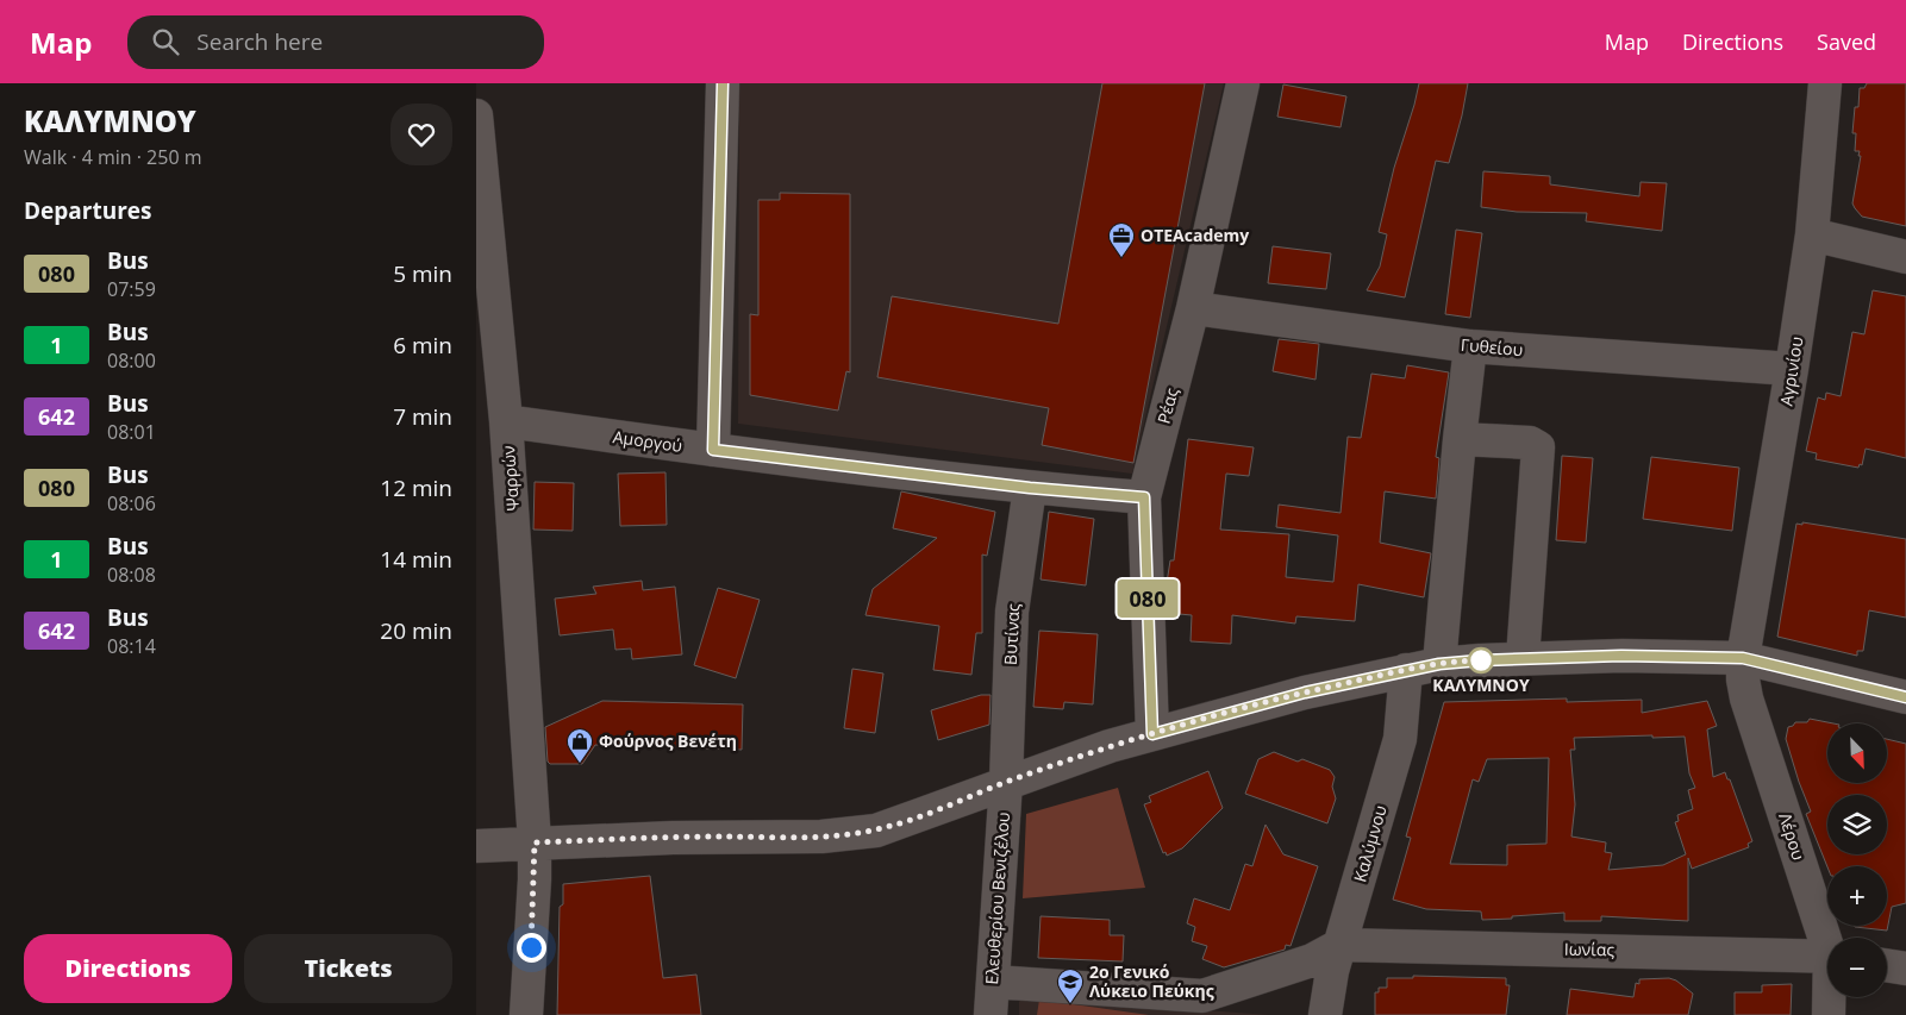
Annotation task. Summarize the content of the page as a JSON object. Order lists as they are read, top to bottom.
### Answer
{
  "streets": {
    "street": [
      "Γυθείου",
      "Αγρινίου",
      "Ρέας",
      "Αμοργού",
      "Ψαρρών",
      "Βυτίνας",
      "Λέρου",
      "Καλύμνου",
      "Ελευθερίου Βενιζέλου",
      "Ιωνίας"
    ]
  },
  "crossings": [
    ["Γυθείου", "Αγρινίου"],
    ["Γυθείου", "Ρέας"],
    ["Αγρινίου", "Λέρου"],
    ["Ρέας", "Αμοργού"],
    ["Αμοργού", "Ψαρρών"],
    ["Αμοργού", "Βυτίνας"],
    ["Βυτίνας", "Ελευθερίου Βενιζέλου"],
    ["Καλύμνου", "Ιωνίας"]
  ],
  "places": {
    "office": ["OTEAcademy"],
    "other": ["ΚΑΛΥΜΝΟΥ"],
    "shop": ["Φούρνος Βενέτη"],
    "school or university": ["2ο Γενικό Λύκειο Πεύκης"]
  },
  "lines": ["bus line 080"],
  "north": "bottom right",
  "page": {
    "header": "Map",
    "search": "Search here",
    "nav": ["Map", "Directions", "Saved"],
    "heading": [
      ["ΚΑΛΥΜΝΟΥ", "Walk · 4 min · 250 m"],
      "Departures"
    ],
    "on_map": "080",
    "list": [
      {
        "mark": "080",
        "name": "Bus",
        "note": "07:59",
        "value": "5 min"
      },
      {
        "mark": "1",
        "name": "Bus",
        "note": "08:00",
        "value": "6 min"
      },
      {
        "mark": "642",
        "name": "Bus",
        "note": "08:01",
        "value": "7 min"
      },
      {
        "mark": "080",
        "name": "Bus",
        "note": "08:06",
        "value": "12 min"
      },
      {
        "mark": "1",
        "name": "Bus",
        "note": "08:08",
        "value": "14 min"
      },
      {
        "mark": "642",
        "name": "Bus",
        "note": "08:14",
        "value": "20 min"
      }
    ],
    "map_buttons": ["+", "−"],
    "buttons": ["Directions", "Tickets"]
  }
}
